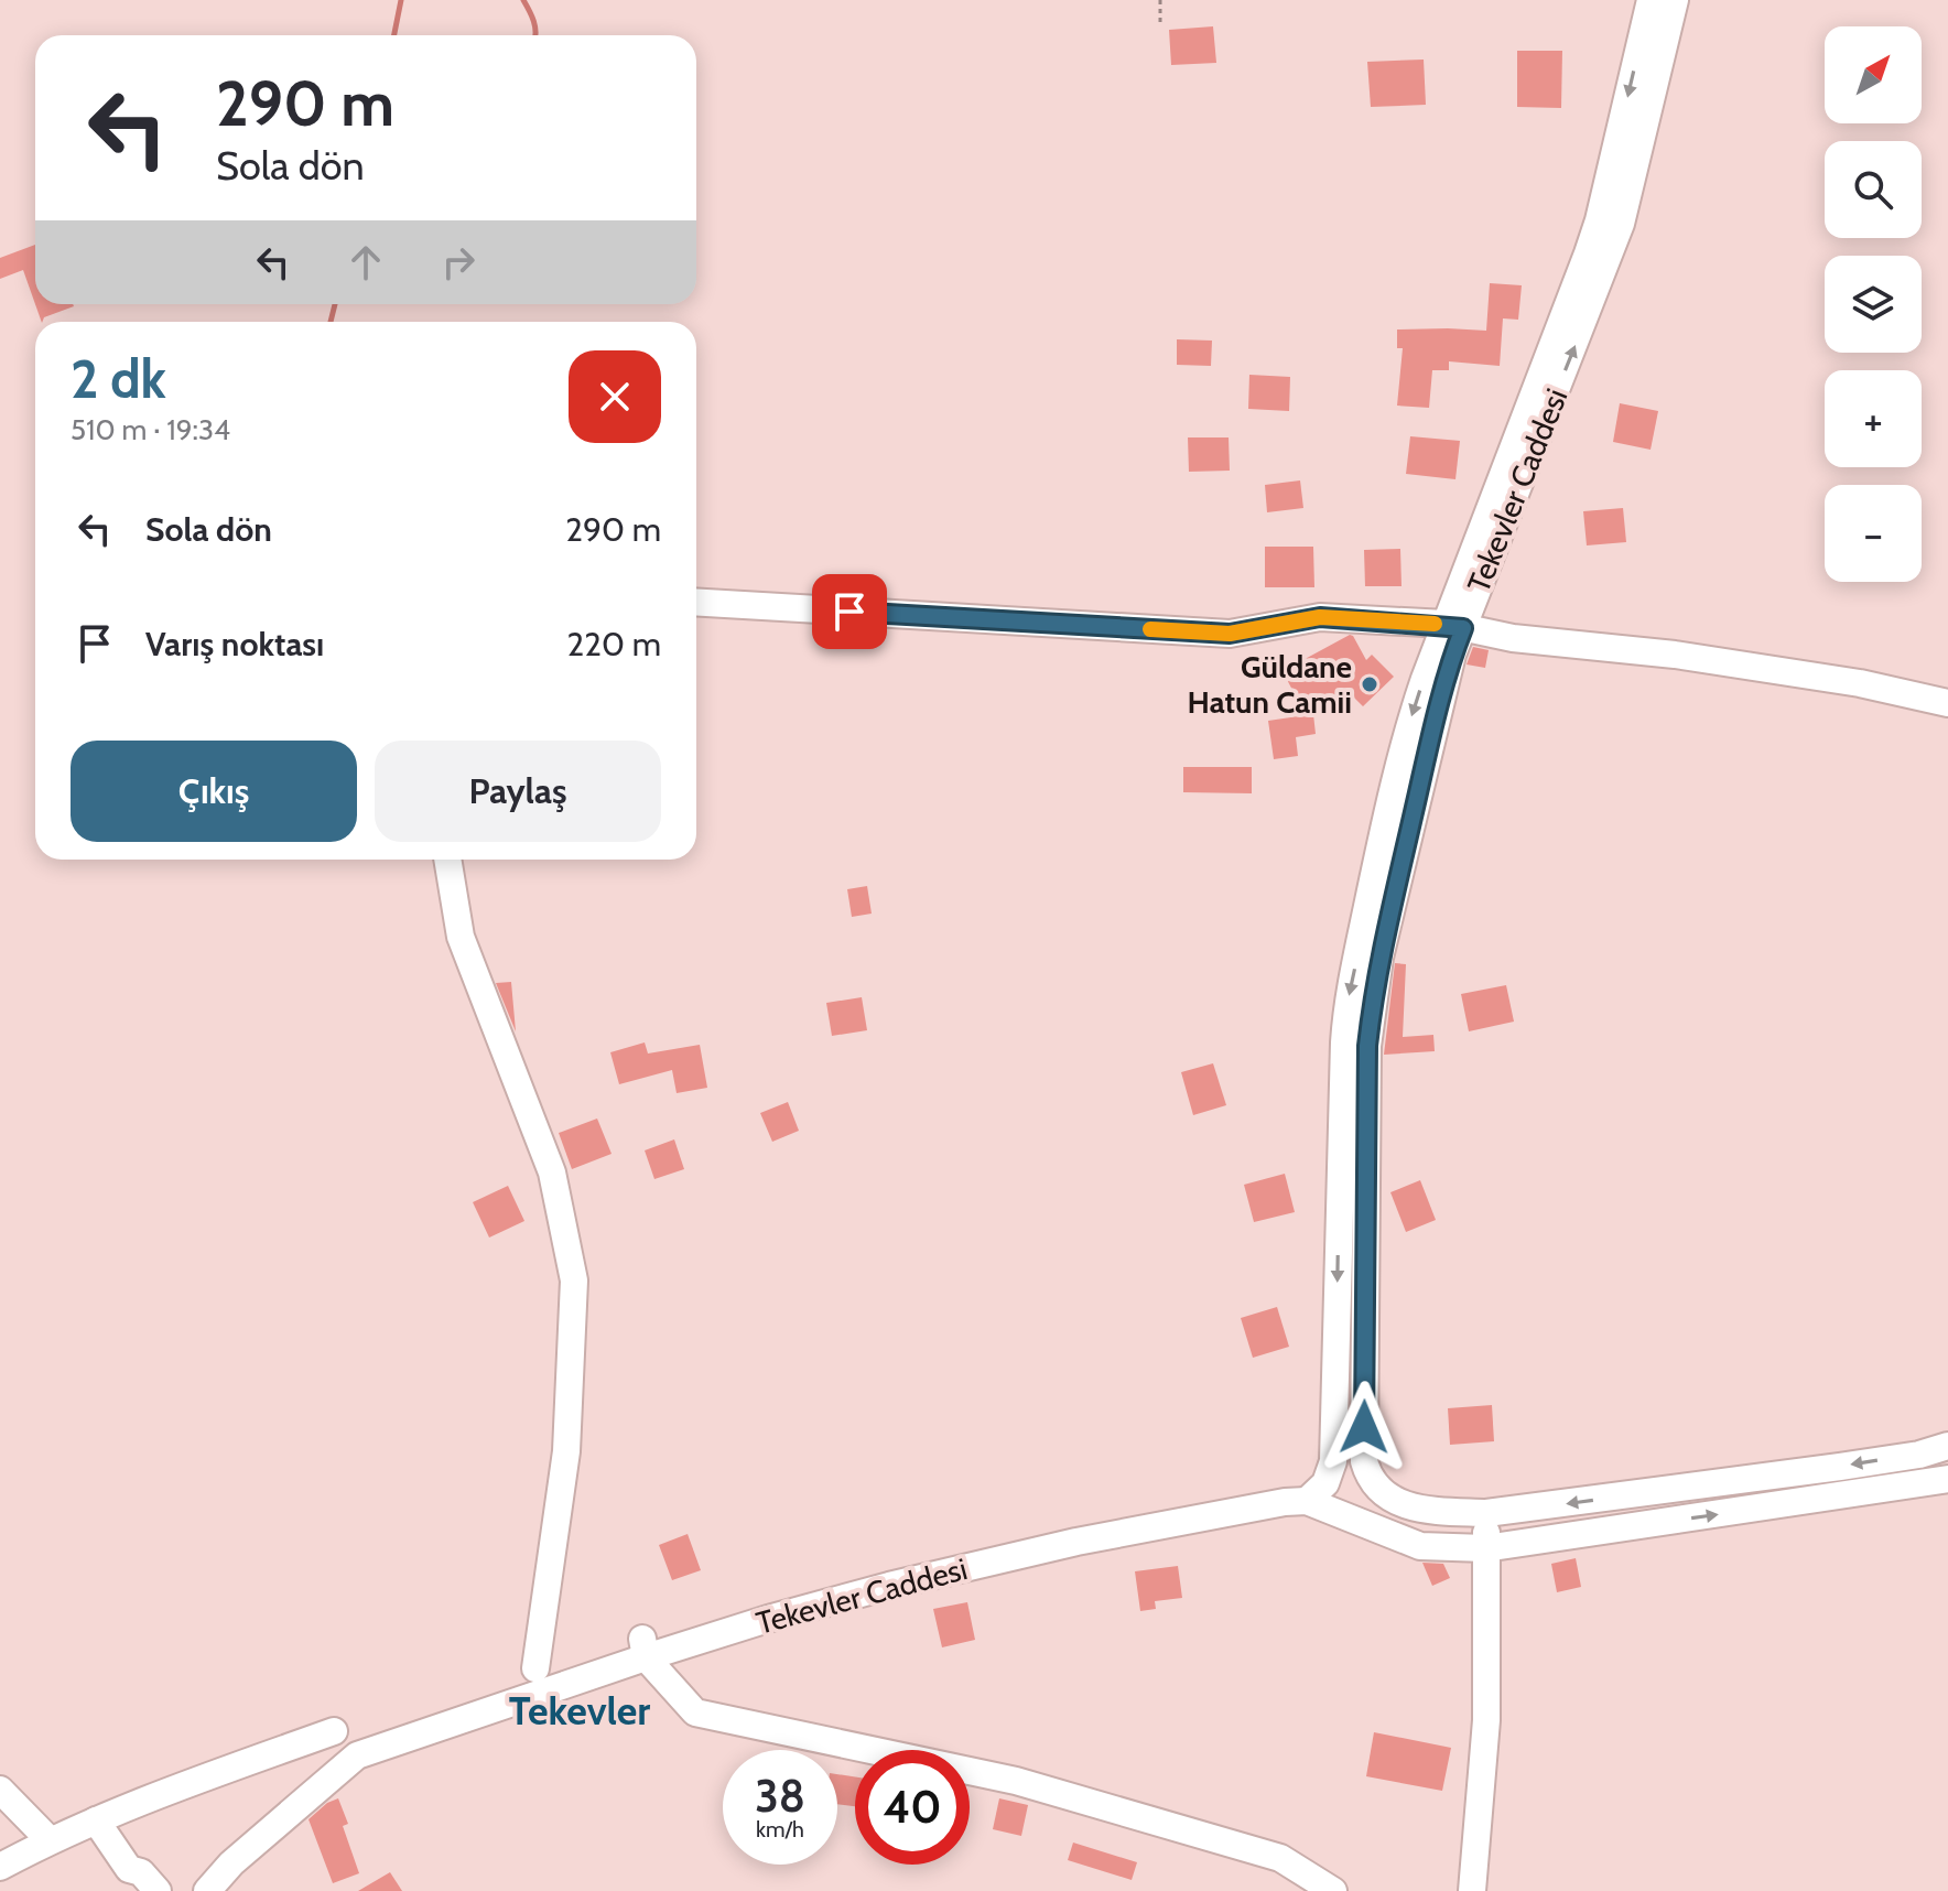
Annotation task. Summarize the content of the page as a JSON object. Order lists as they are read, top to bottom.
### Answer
{
  "streets": {
    "street": ["Tekevler Caddesi"]
  },
  "districts": ["Tekevler"],
  "places": ["Güldane Hatun Camii"],
  "north": "top right",
  "page": {
    "map_buttons": ["+", "−"],
    "turn": ["290 m", "Sola dön"],
    "heading": ["2 dk", "510 m · 19:34"],
    "list": [
      {
        "name": "Sola dön",
        "value": "290 m"
      },
      {
        "name": "Varış noktası",
        "value": "220 m"
      }
    ],
    "buttons": ["Çıkış", "Paylaş"],
    "speed": "38 km/h",
    "limit": "40"
  }
}
